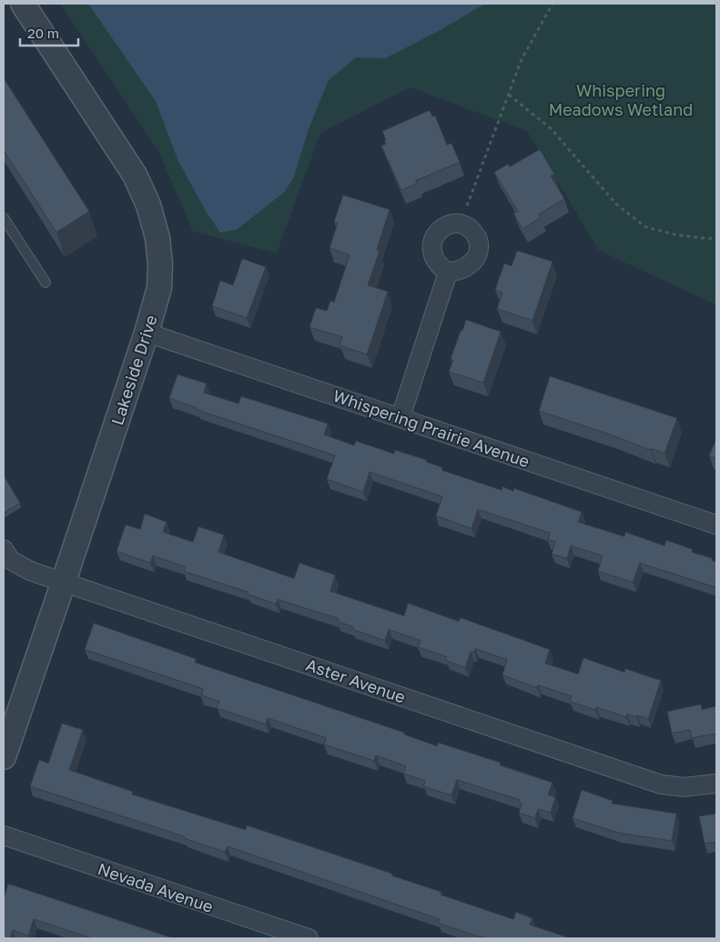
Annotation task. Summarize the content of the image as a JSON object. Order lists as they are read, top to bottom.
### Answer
{
  "streets": {
    "street": [
      "Lakeside Drive",
      "Whispering Prairie Avenue",
      "Aster Avenue",
      "Nevada Avenue"
    ]
  },
  "crossings": [
    ["Lakeside Drive", "Whispering Prairie Avenue"],
    ["Lakeside Drive", "Aster Avenue"]
  ],
  "parks": ["Whispering Meadows Wetland"],
  "scale_bar": "20 m"
}
